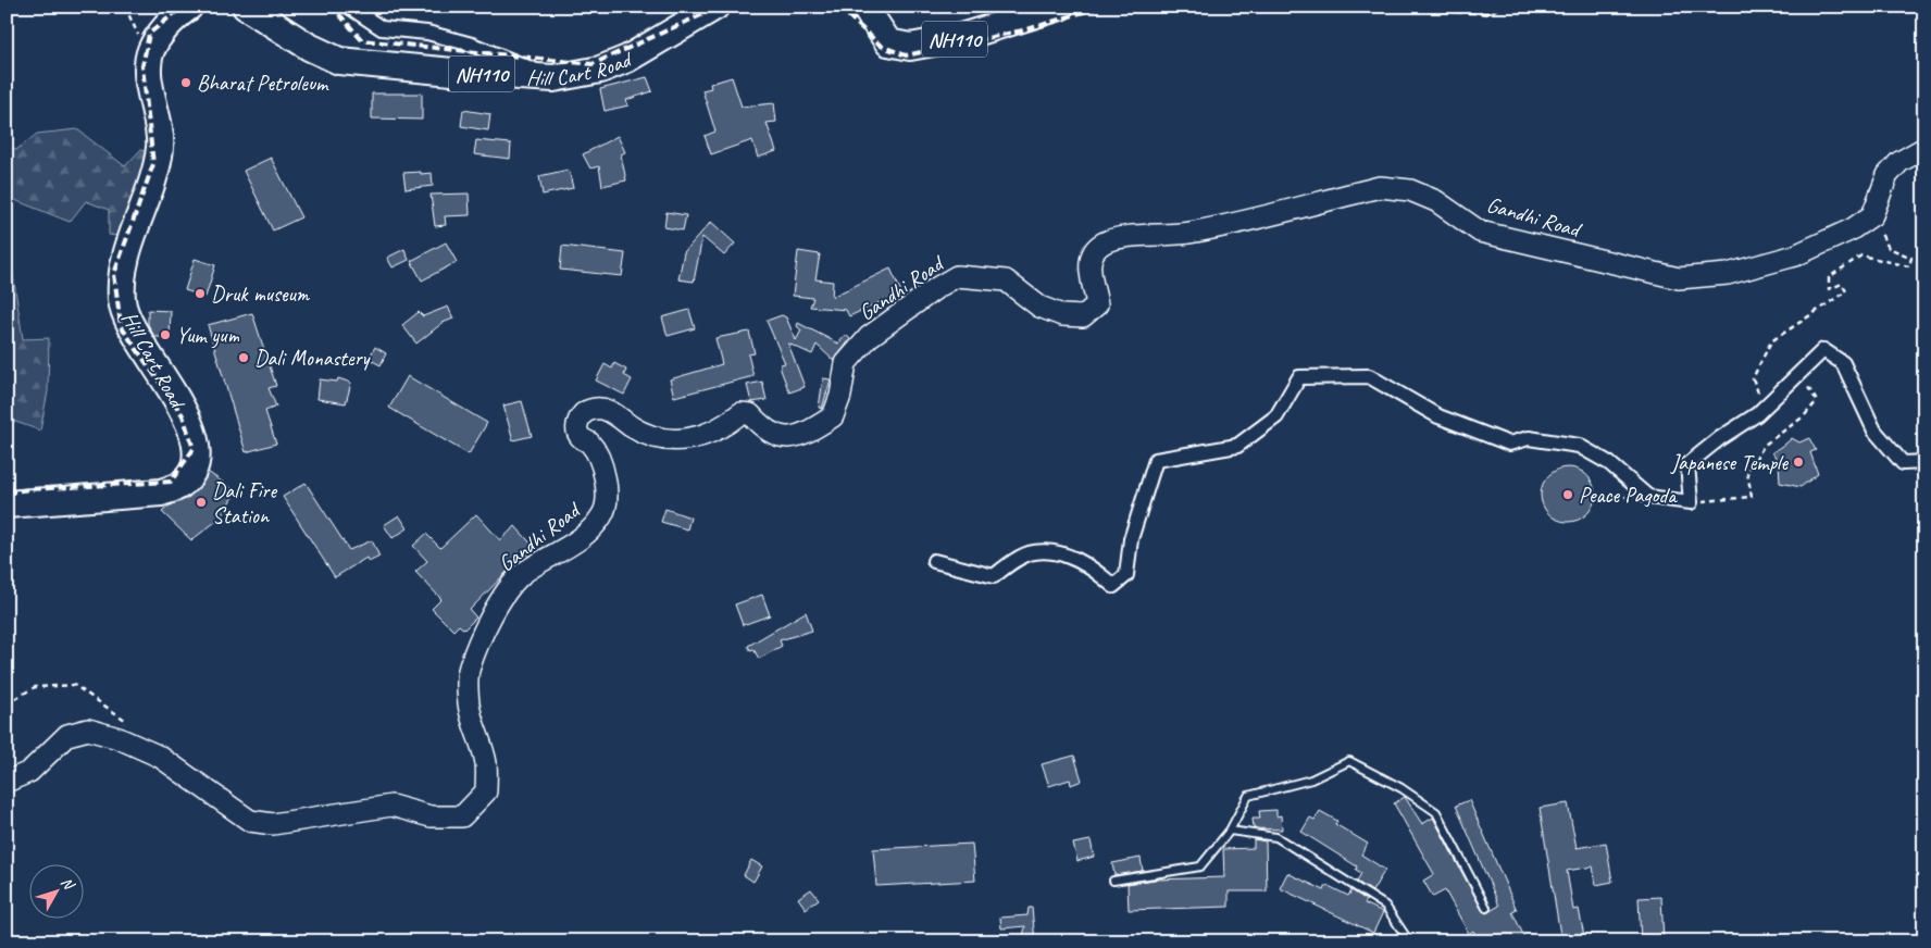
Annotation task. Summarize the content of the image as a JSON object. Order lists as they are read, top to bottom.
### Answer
{
  "streets": {
    "highway": ["NH110", "Hill Cart Road"],
    "main road": ["Gandhi Road"]
  },
  "places": [
    "Bharat Petroleum",
    "Druk museum",
    "Yum yum",
    "Dali Monastery",
    "Japanese Temple",
    "Peace Pagoda",
    "Dali Fire Station"
  ],
  "north": "top right"
}
